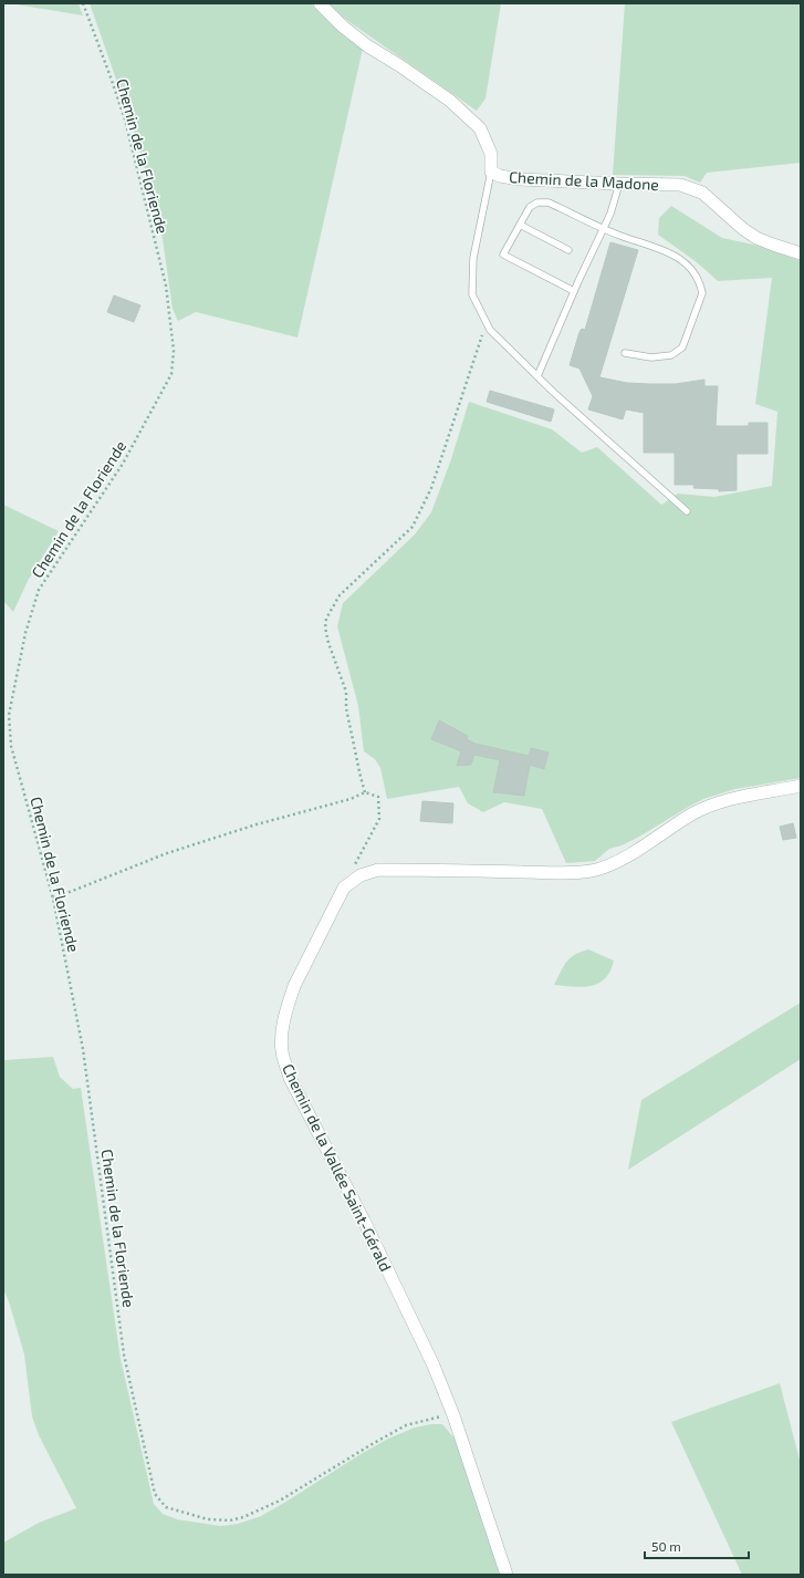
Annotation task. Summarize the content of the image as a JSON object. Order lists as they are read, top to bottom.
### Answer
{
  "streets": {
    "street": ["Chemin de la Madone", "Chemin de la Vallée Saint-Gérald"],
    "path": ["Chemin de la Floriende"]
  },
  "crossings": [
    ["Chemin de la Floriende", "Chemin de la Vallée Saint-Gérald"]
  ],
  "scale_bar": "50 m"
}
